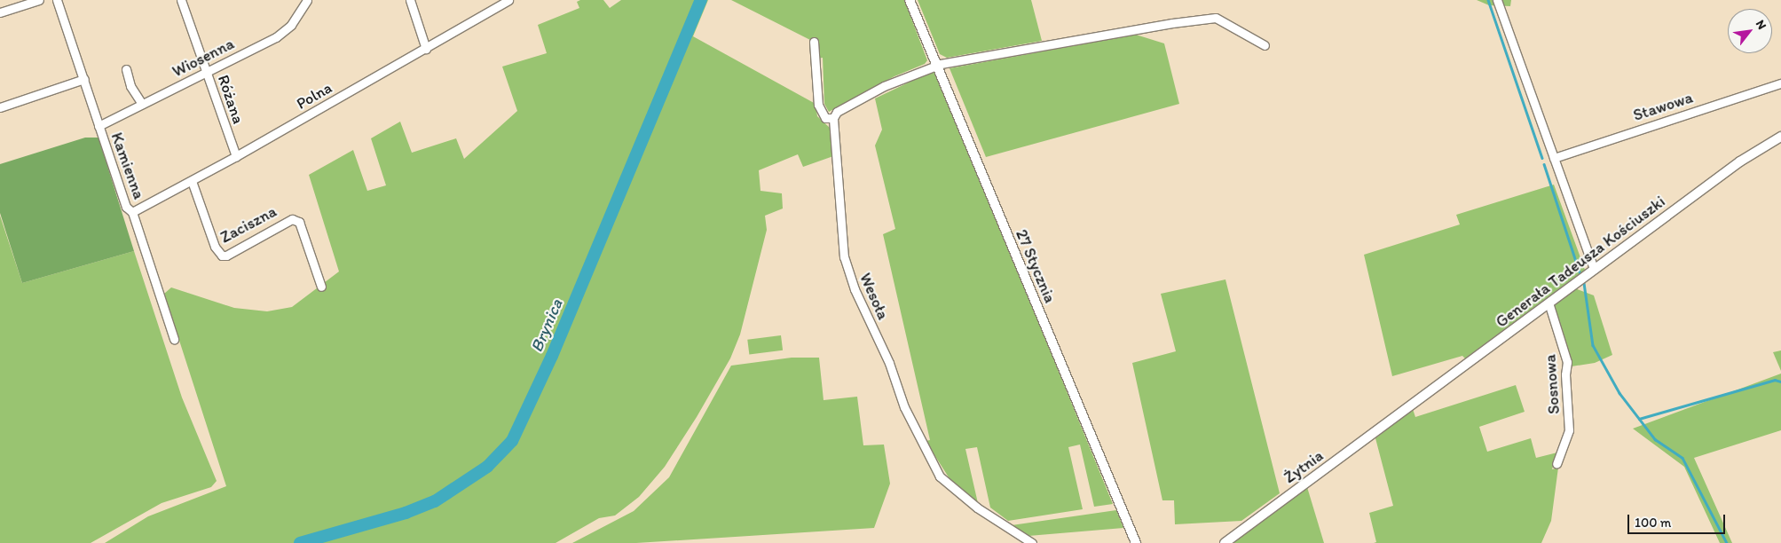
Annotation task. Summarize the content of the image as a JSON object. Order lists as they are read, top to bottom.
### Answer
{
  "streets": {
    "street": [
      "Wiosenna",
      "Polna",
      "Różana",
      "Stawowa",
      "Kamienna",
      "Zaciszna",
      "Generała Tadeusza Kościuszki",
      "27 Stycznia",
      "Wesoła",
      "Sosnowa",
      "Żytnia"
    ]
  },
  "crossings": [
    ["Wiosenna", "Różana"],
    ["Wiosenna", "Kamienna"],
    ["Polna", "Różana"],
    ["Polna", "Kamienna"],
    ["Polna", "Zaciszna"],
    ["Generała Tadeusza Kościuszki", "Sosnowa"],
    ["Generała Tadeusza Kościuszki", "Żytnia"]
  ],
  "water": ["Brynica"],
  "scale_bar": "100 m",
  "north": "top right"
}
